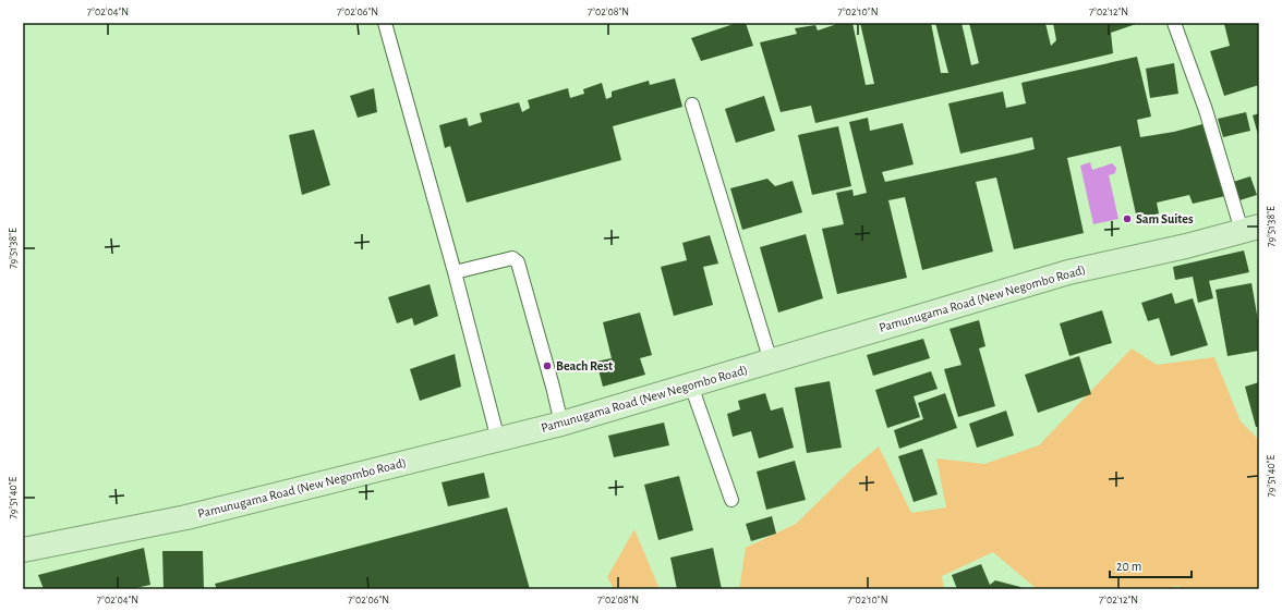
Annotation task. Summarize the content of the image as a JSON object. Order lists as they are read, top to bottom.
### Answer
{
  "streets": {
    "main road": ["Pamunugama Road (New Negombo Road)"]
  },
  "places": ["Sam Suites", "Beach Rest"],
  "scale_bar": "20 m",
  "coordinates": [
    "7°02'04\"N",
    "7°02'06\"N",
    "7°02'08\"N",
    "7°02'10\"N",
    "7°02'12\"N",
    "79°51'38\"E",
    "79°51'40\"E"
  ]
}
